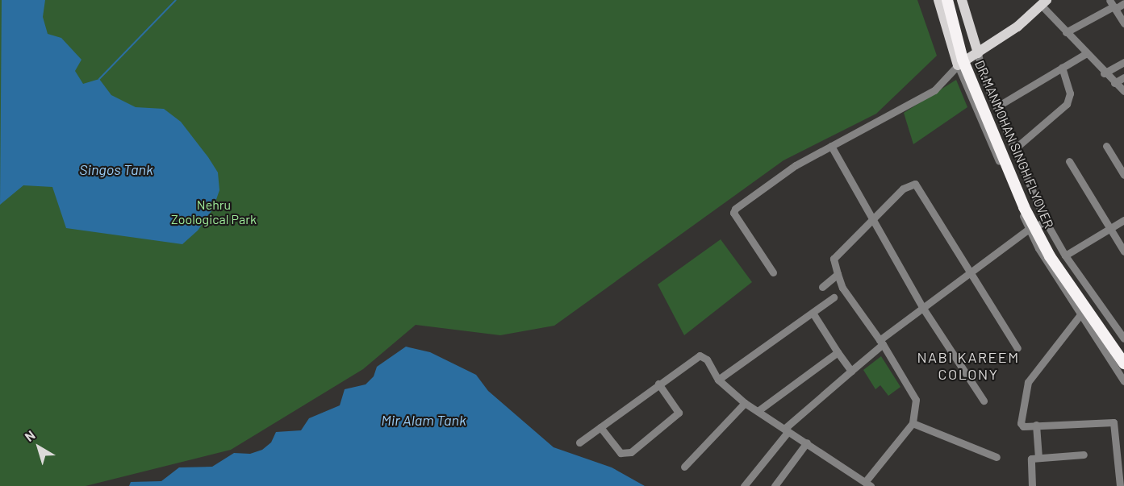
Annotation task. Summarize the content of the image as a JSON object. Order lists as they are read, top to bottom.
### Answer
{
  "streets": {
    "highway": ["DR.MANMOHAN SINGH FLYOVER"]
  },
  "districts": ["NABI KAREEM COLONY"],
  "water": ["Singos Tank", "Mir Alam Tank"],
  "parks": ["Nehru Zoological Park"],
  "north": "top left"
}
